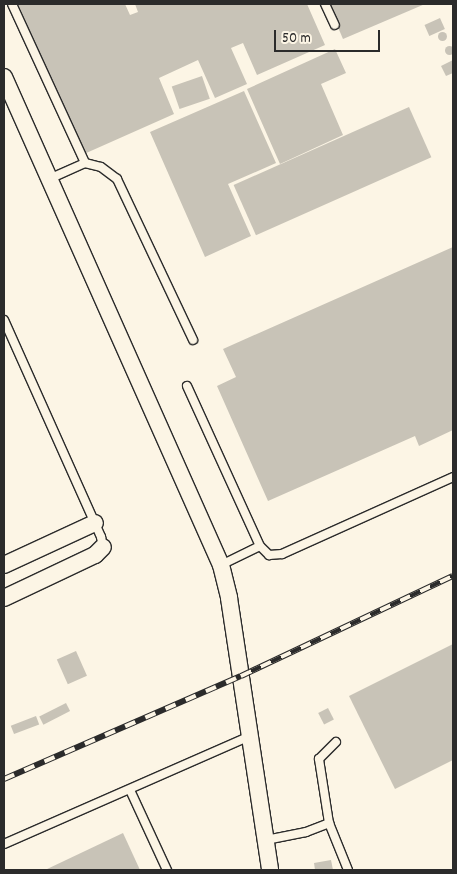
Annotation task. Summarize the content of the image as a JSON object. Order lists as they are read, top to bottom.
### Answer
{
  "scale_bar": "50 m"
}
